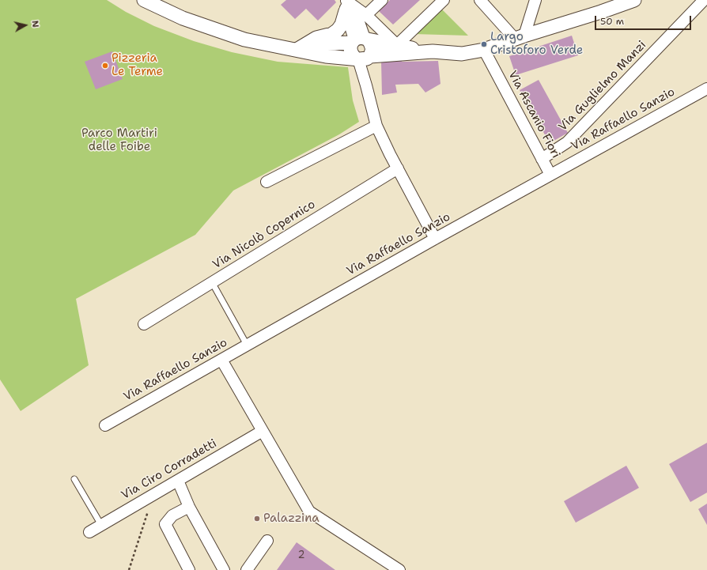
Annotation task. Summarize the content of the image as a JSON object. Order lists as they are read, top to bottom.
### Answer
{
  "streets": {
    "street": [
      "Via Guglielmo Manzi",
      "Via Ascanio Fiori",
      "Via Raffaello Sanzio",
      "Via Nicolò Copernico",
      "Via Ciro Corradetti"
    ]
  },
  "crossings": [
    ["Via Guglielmo Manzi", "Via Ascanio Fiori"],
    ["Via Ascanio Fiori", "Via Raffaello Sanzio"]
  ],
  "parks": ["Parco Martiri delle Foibe"],
  "places": ["Largo Cristoforo Verde", "Pizzeria Le Terme", "Palazzina"],
  "house_numbers": ["2"],
  "scale_bar": "50 m",
  "north": "right"
}
